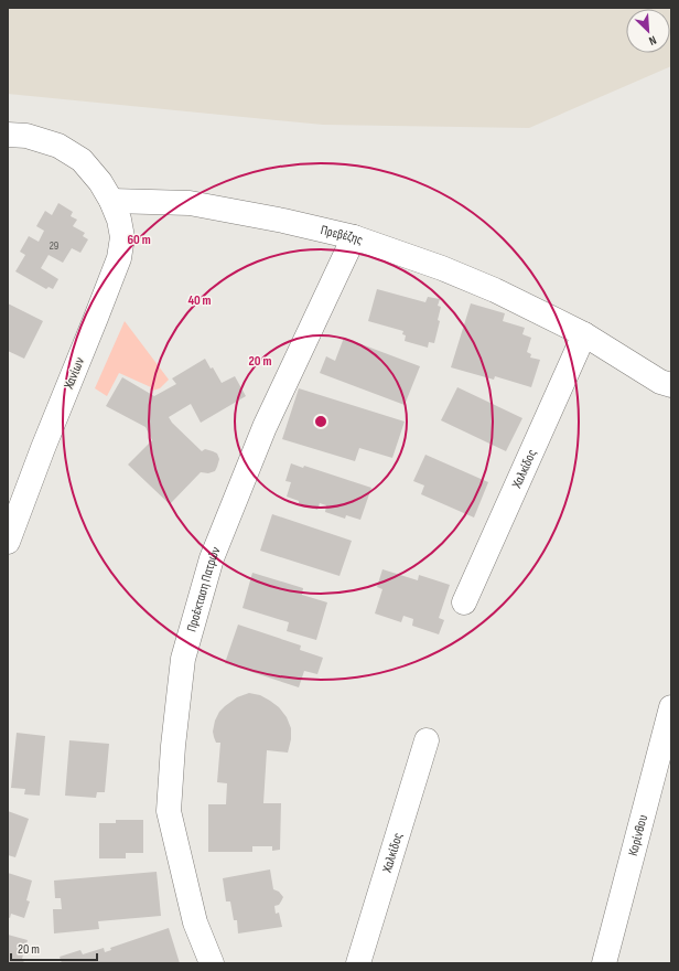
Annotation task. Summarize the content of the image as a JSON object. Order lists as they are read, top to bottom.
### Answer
{
  "streets": {
    "street": [
      "Πρεβέζης",
      "Χανίων",
      "Χαλκίδος",
      "Προέκταση Πατρών",
      "Κορίνθου"
    ]
  },
  "crossings": [
    ["Πρεβέζης", "Χανίων"],
    ["Πρεβέζης", "Χαλκίδος"],
    ["Πρεβέζης", "Προέκταση Πατρών"]
  ],
  "house_numbers": ["29"],
  "scale_bar": "20 m",
  "north": "bottom right",
  "rings": ["60 m", "40 m", "20 m"]
}
